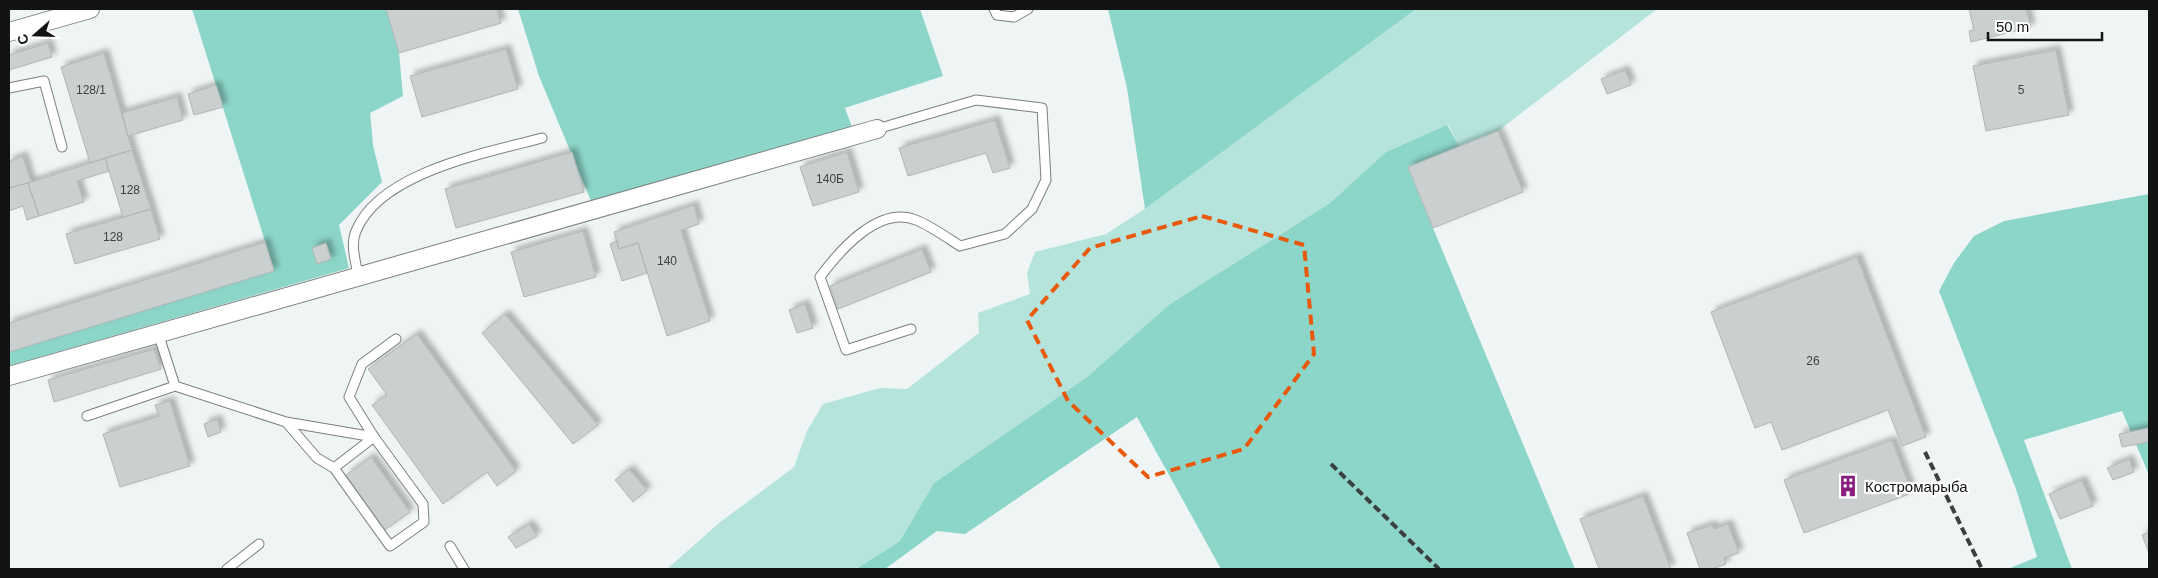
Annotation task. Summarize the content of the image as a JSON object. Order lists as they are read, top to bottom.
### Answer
{
  "places": {
    "building": ["Костромарыба"]
  },
  "house_numbers": [
    "128/1",
    "5",
    "140Б",
    "128",
    "128",
    "140",
    "26"
  ],
  "scale_bar": "50 m",
  "north": "left"
}
